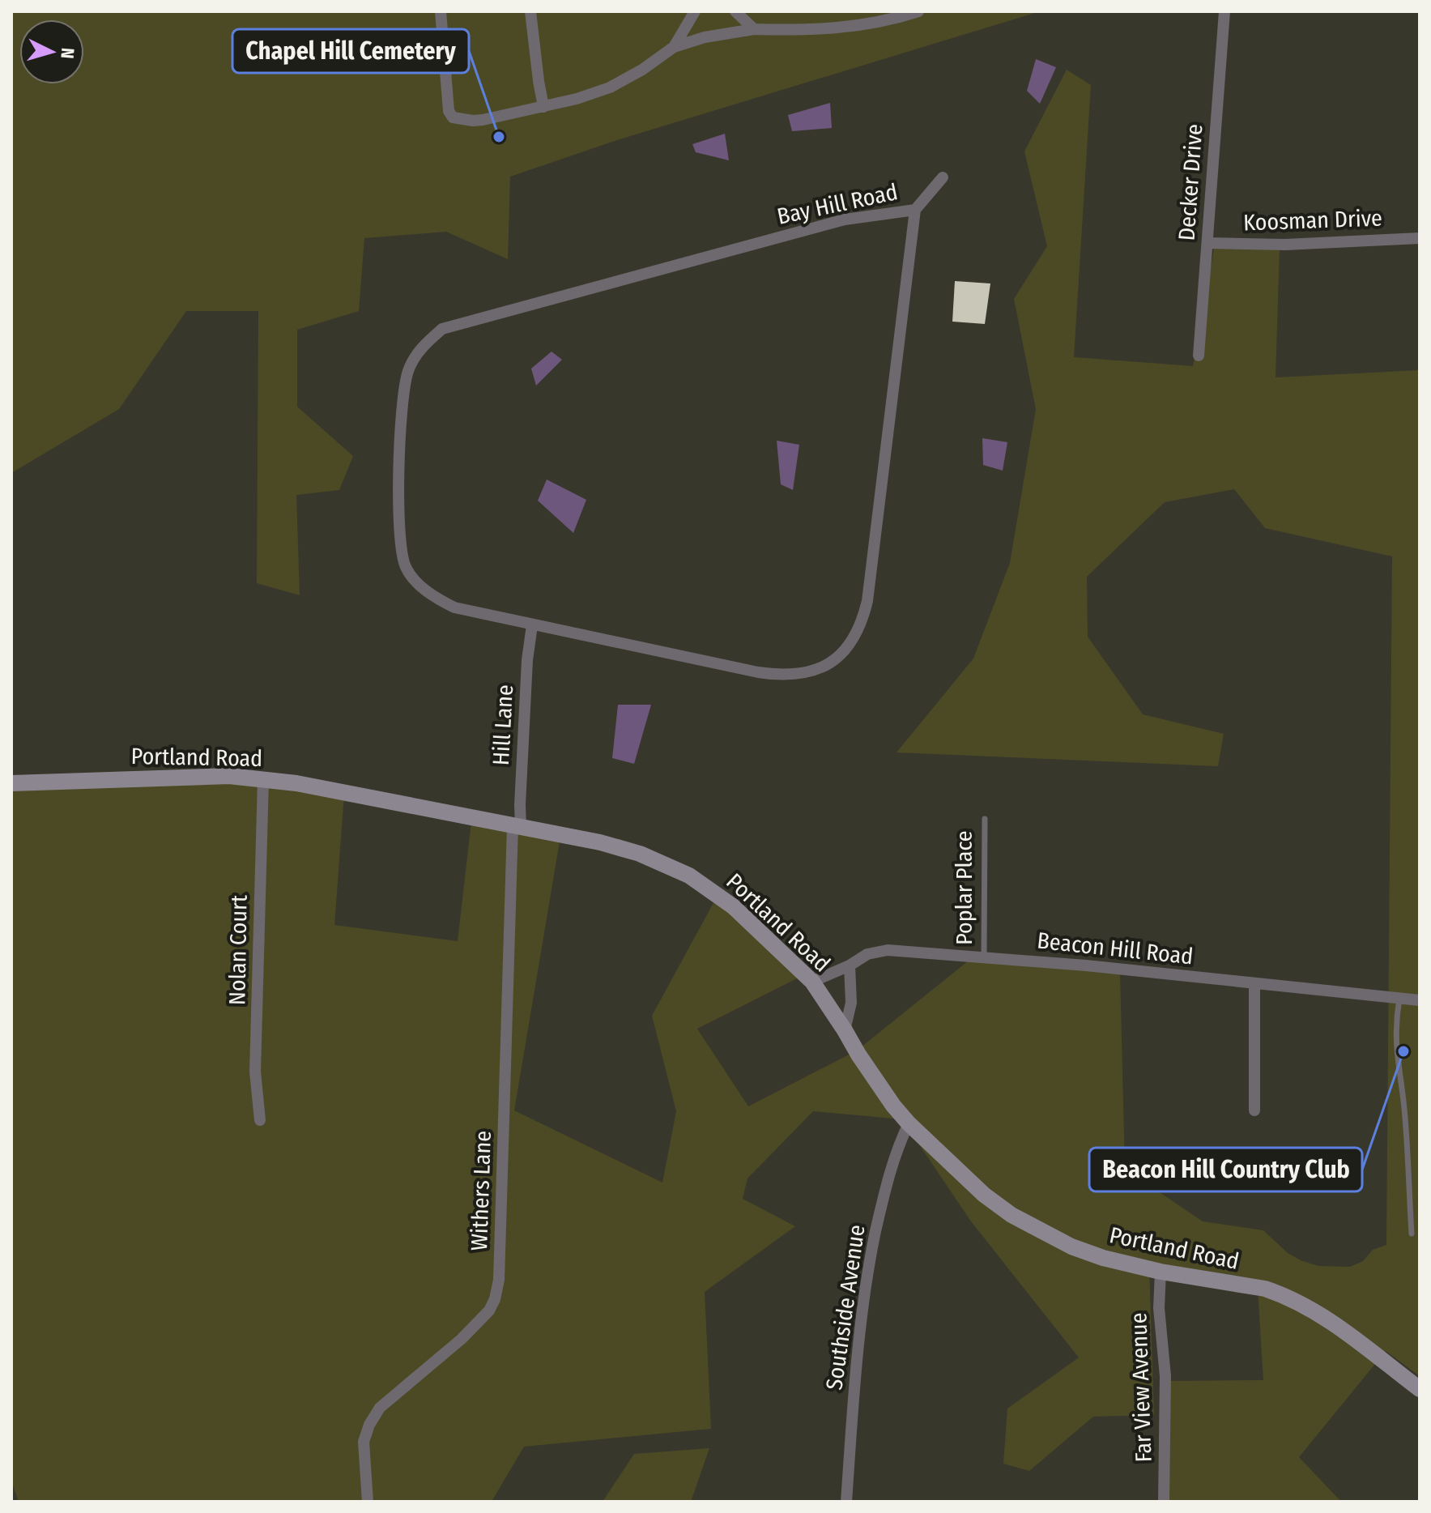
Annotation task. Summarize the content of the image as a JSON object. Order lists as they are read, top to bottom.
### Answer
{
  "streets": {
    "street": [
      "Decker Drive",
      "Bay Hill Road",
      "Koosman Drive",
      "Hill Lane",
      "Portland Road",
      "Beacon Hill Road",
      "Nolan Court",
      "Withers Lane",
      "Southside Avenue",
      "Far View Avenue"
    ],
    "lane": ["Poplar Place"]
  },
  "crossings": [
    ["Decker Drive", "Koosman Drive"],
    ["Bay Hill Road", "Hill Lane"],
    ["Hill Lane", "Portland Road"],
    ["Hill Lane", "Withers Lane"],
    ["Portland Road", "Beacon Hill Road"],
    ["Portland Road", "Nolan Court"],
    ["Portland Road", "Withers Lane"],
    ["Portland Road", "Southside Avenue"],
    ["Portland Road", "Far View Avenue"],
    ["Poplar Place", "Beacon Hill Road"]
  ],
  "places": ["Chapel Hill Cemetery", "Beacon Hill Country Club"],
  "north": "right"
}
